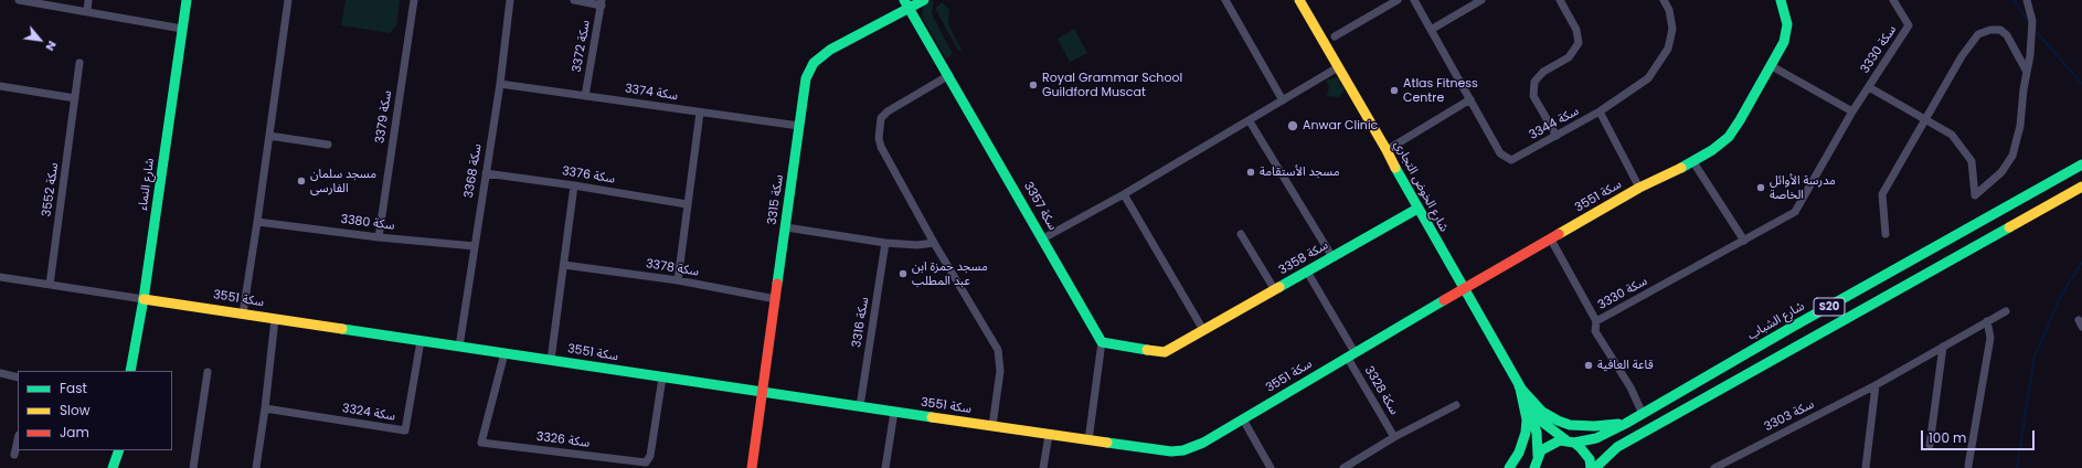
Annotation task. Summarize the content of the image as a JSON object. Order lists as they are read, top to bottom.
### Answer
{
  "streets": {
    "street": [
      "سكة 3372",
      "سكة 3330",
      "سكة 3374",
      "سكة 3379",
      "سكة 3344",
      "سكة 3368",
      "سكة 3376",
      "شارع النماء",
      "شارع الخوض التجاري",
      "سكة 3552",
      "سكة 3551",
      "سكة 3315",
      "سكة 3357",
      "سكة 3380",
      "سكة 3358",
      "سكة 3378",
      "S20",
      "شارع الشباب",
      "سكة 3316",
      "سكة 3328",
      "سكة 3324",
      "سكة 3303",
      "سكة 3326"
    ]
  },
  "crossings": [
    ["سكة 3372", "سكة 3374"],
    ["سكة 3330", "سكة 3551"],
    ["سكة 3374", "سكة 3368"],
    ["سكة 3374", "سكة 3315"],
    ["سكة 3379", "سكة 3380"],
    ["سكة 3368", "سكة 3376"],
    ["سكة 3368", "سكة 3551"],
    ["سكة 3368", "سكة 3380"],
    ["شارع النماء", "سكة 3551"],
    ["شارع الخوض التجاري", "سكة 3551"],
    ["شارع الخوض التجاري", "سكة 3358"],
    ["شارع الخوض التجاري", "S20"],
    ["شارع الخوض التجاري", "شارع الشباب"],
    ["سكة 3552", "سكة 3551"],
    ["سكة 3551", "سكة 3315"],
    ["سكة 3551", "سكة 3316"],
    ["سكة 3551", "سكة 3328"],
    ["سكة 3551", "سكة 3324"],
    ["سكة 3551", "سكة 3326"],
    ["سكة 3315", "سكة 3357"],
    ["سكة 3315", "سكة 3378"],
    ["سكة 3357", "سكة 3358"],
    ["سكة 3358", "سكة 3328"],
    ["S20", "شارع الشباب"]
  ],
  "places": [
    "Royal Grammar School Guildford Muscat",
    "Atlas Fitness Centre",
    "Anwar Clinic",
    "مسجد الأستقامة",
    "مسجد سلمان الفارسى",
    "مدرسة الأوائل الخاصة",
    "مسجد حمزة ابن عبد المطلب",
    "قاعة العافية"
  ],
  "legend": ["Fast", "Slow", "Jam"],
  "scale_bar": "100 m",
  "north": "bottom right"
}
